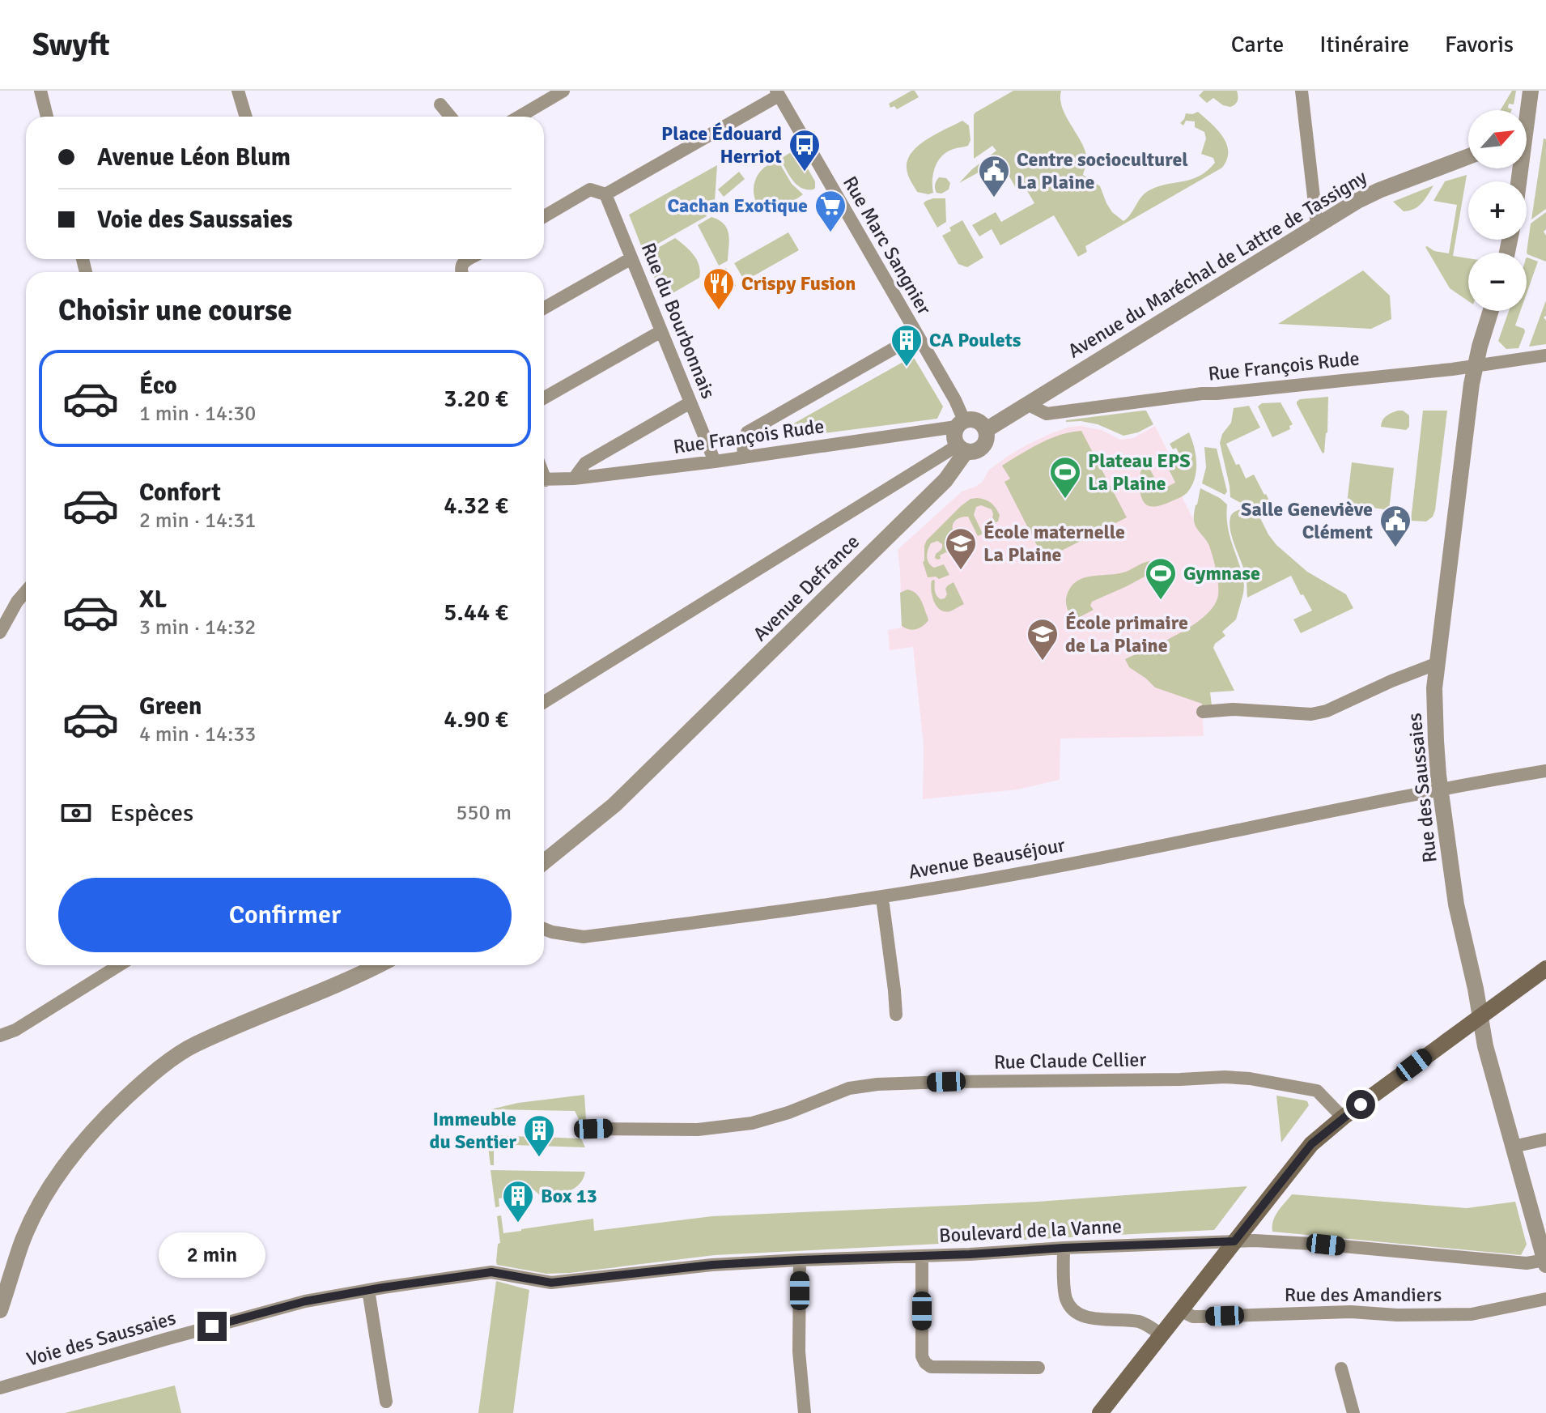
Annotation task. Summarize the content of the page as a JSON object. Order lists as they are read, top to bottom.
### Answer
{
  "streets": {
    "street": [
      "Rue Marc Sangnier",
      "Avenue du Maréchal de Lattre de Tassigny",
      "Rue du Bourbonnais",
      "Rue François Rude",
      "Avenue Defrance",
      "Rue des Saussaies",
      "Avenue Beauséjour",
      "Rue Claude Cellier",
      "Boulevard de la Vanne",
      "Rue des Amandiers",
      "Voie des Saussaies"
    ]
  },
  "crossings": [
    ["Rue Marc Sangnier", "Avenue du Maréchal de Lattre de Tassigny"],
    ["Rue Marc Sangnier", "Rue François Rude"],
    ["Rue Marc Sangnier", "Avenue Defrance"],
    ["Avenue du Maréchal de Lattre de Tassigny", "Rue François Rude"],
    ["Avenue du Maréchal de Lattre de Tassigny", "Avenue Defrance"],
    ["Rue du Bourbonnais", "Rue François Rude"],
    ["Rue François Rude", "Avenue Defrance"],
    ["Rue François Rude", "Rue des Saussaies"],
    ["Rue des Saussaies", "Avenue Beauséjour"],
    ["Rue des Saussaies", "Boulevard de la Vanne"],
    ["Boulevard de la Vanne", "Voie des Saussaies"]
  ],
  "places": {
    "bus stop": ["Place Édouard Herriot"],
    "public building": ["Centre socioculturel La Plaine", "Salle Geneviève Clément"],
    "supermarket": ["Cachan Exotique"],
    "restaurant": ["Crispy Fusion"],
    "building": ["CA Poulets", "Immeuble du Sentier", "Box 13"],
    "sports": ["Plateau EPS La Plaine", "Gymnase"],
    "school or university": ["École maternelle La Plaine", "École primaire de La Plaine"]
  },
  "north": "top right",
  "page": {
    "header": "Swyft",
    "nav": ["Carte", "Itinéraire", "Favoris"],
    "map_buttons": ["+", "−"],
    "banner": ["Avenue Léon Blum", "Voie des Saussaies"],
    "heading": "Choisir une course",
    "list": [
      {
        "name": "Éco",
        "note": "1 min · 14:30",
        "value": "3.20 €"
      },
      {
        "name": "Confort",
        "note": "2 min · 14:31",
        "value": "4.32 €"
      },
      {
        "name": "XL",
        "note": "3 min · 14:32",
        "value": "5.44 €"
      },
      {
        "name": "Green",
        "note": "4 min · 14:33",
        "value": "4.90 €"
      }
    ],
    "pay": ["Espèces", "550 m"],
    "buttons": "Confirmer",
    "bubble": "2 min"
  }
}
